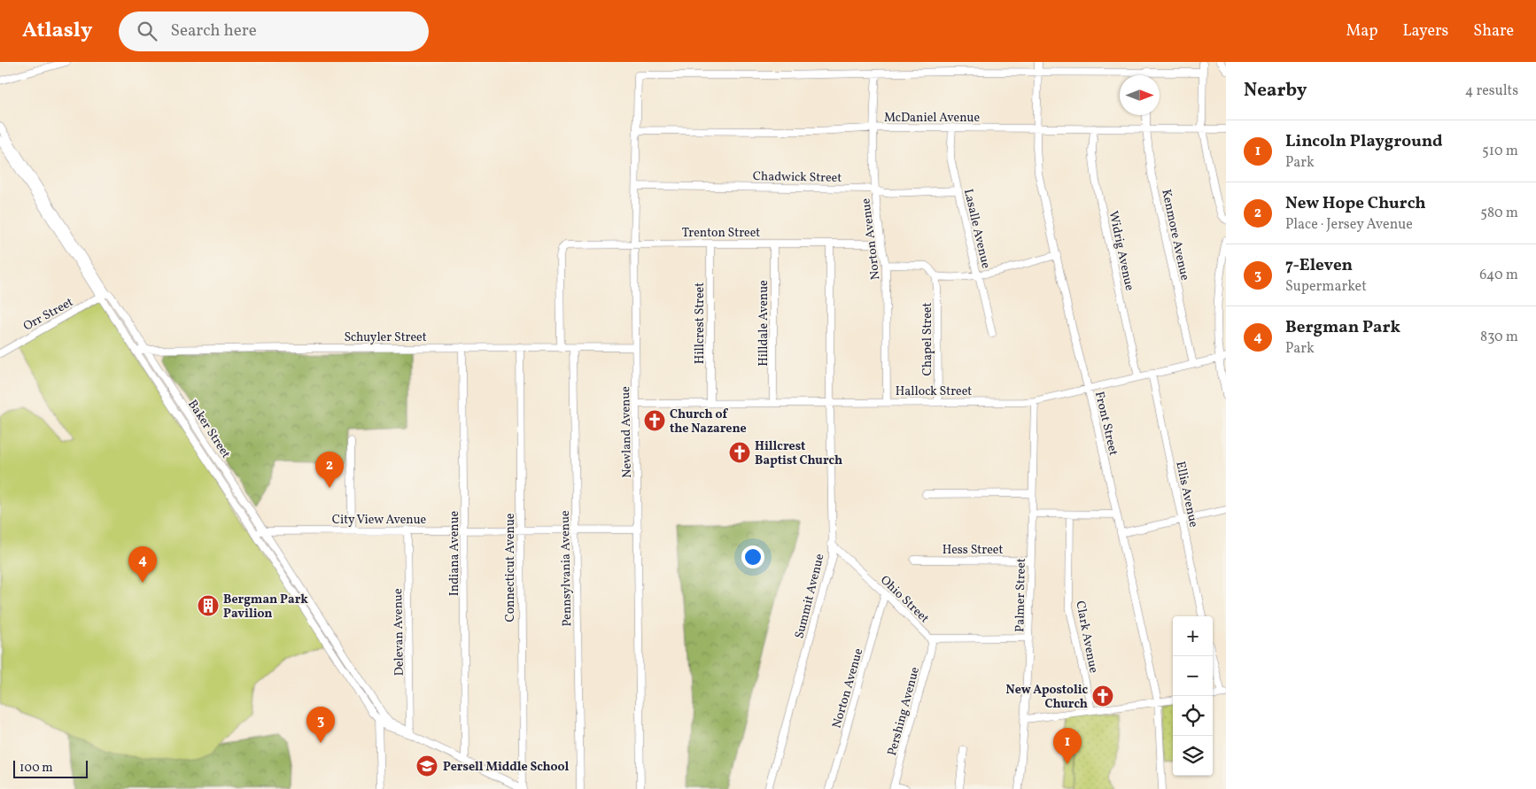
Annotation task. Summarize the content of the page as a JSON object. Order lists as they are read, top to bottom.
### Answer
{
  "streets": {
    "street": [
      "McDaniel Avenue",
      "Chadwick Street",
      "Lasalle Avenue",
      "Trenton Street",
      "Kenmore Avenue",
      "Norton Avenue",
      "Widrig Avenue",
      "Orr Street",
      "Hillcrest Street",
      "Hilldale Avenue",
      "Schuyler Street",
      "Chapel Street",
      "Hallock Street",
      "Front Street",
      "Baker Street",
      "Newland Avenue",
      "Ellis Avenue",
      "City View Avenue",
      "Hess Street",
      "Indiana Avenue",
      "Connecticut Avenue",
      "Pennsylvania Avenue",
      "Palmer Street",
      "Summit Avenue",
      "Ohio Street",
      "Delevan Avenue",
      "Clark Avenue",
      "Pershing Avenue"
    ]
  },
  "crossings": [
    ["McDaniel Avenue", "Lasalle Avenue"],
    ["McDaniel Avenue", "Kenmore Avenue"],
    ["McDaniel Avenue", "Norton Avenue"],
    ["McDaniel Avenue", "Widrig Avenue"],
    ["McDaniel Avenue", "Front Street"],
    ["McDaniel Avenue", "Newland Avenue"],
    ["Chadwick Street", "Lasalle Avenue"],
    ["Chadwick Street", "Norton Avenue"],
    ["Chadwick Street", "Newland Avenue"],
    ["Trenton Street", "Norton Avenue"],
    ["Trenton Street", "Hillcrest Street"],
    ["Trenton Street", "Hilldale Avenue"],
    ["Trenton Street", "Schuyler Street"],
    ["Trenton Street", "Newland Avenue"],
    ["Trenton Street", "Summit Avenue"],
    ["Kenmore Avenue", "Hallock Street"],
    ["Norton Avenue", "Hallock Street"],
    ["Norton Avenue", "Newland Avenue"],
    ["Norton Avenue", "Ohio Street"],
    ["Widrig Avenue", "Hallock Street"],
    ["Orr Street", "Baker Street"],
    ["Hillcrest Street", "Hallock Street"],
    ["Hilldale Avenue", "Hallock Street"],
    ["Schuyler Street", "Baker Street"],
    ["Schuyler Street", "Newland Avenue"],
    ["Schuyler Street", "Indiana Avenue"],
    ["Schuyler Street", "Connecticut Avenue"],
    ["Schuyler Street", "Pennsylvania Avenue"],
    ["Chapel Street", "Hallock Street"],
    ["Hallock Street", "Front Street"],
    ["Hallock Street", "Newland Avenue"],
    ["Hallock Street", "Ellis Avenue"],
    ["Hallock Street", "Palmer Street"],
    ["Hallock Street", "Summit Avenue"],
    ["Baker Street", "City View Avenue"],
    ["Baker Street", "Indiana Avenue"],
    ["Baker Street", "Connecticut Avenue"],
    ["Baker Street", "Delevan Avenue"],
    ["Newland Avenue", "City View Avenue"],
    ["City View Avenue", "Indiana Avenue"],
    ["City View Avenue", "Connecticut Avenue"],
    ["City View Avenue", "Pennsylvania Avenue"],
    ["City View Avenue", "Delevan Avenue"],
    ["Hess Street", "Palmer Street"],
    ["Palmer Street", "Ohio Street"],
    ["Summit Avenue", "Ohio Street"],
    ["Ohio Street", "Pershing Avenue"]
  ],
  "places": {
    "church": ["Church of the Nazarene", "Hillcrest Baptist Church", "New Apostolic Church"],
    "building": ["Bergman Park Pavilion"],
    "school or university": ["Persell Middle School"]
  },
  "scale_bar": "100 m",
  "north": "right",
  "page": {
    "header": "Atlasly",
    "search": "Search here",
    "nav": ["Map", "Layers", "Share"],
    "heading": ["Nearby", "4 results"],
    "list": [
      {
        "mark": "1",
        "name": "Lincoln Playground",
        "note": "Park",
        "value": "510 m"
      },
      {
        "mark": "2",
        "name": "New Hope Church",
        "note": "Place · Jersey Avenue",
        "value": "580 m"
      },
      {
        "mark": "3",
        "name": "7-Eleven",
        "note": "Supermarket",
        "value": "640 m"
      },
      {
        "mark": "4",
        "name": "Bergman Park",
        "note": "Park",
        "value": "830 m"
      }
    ],
    "pins": [
      "2",
      "4",
      "3",
      "1"
    ],
    "map_buttons": ["+", "−"],
    "scale": "100 m"
  }
}
